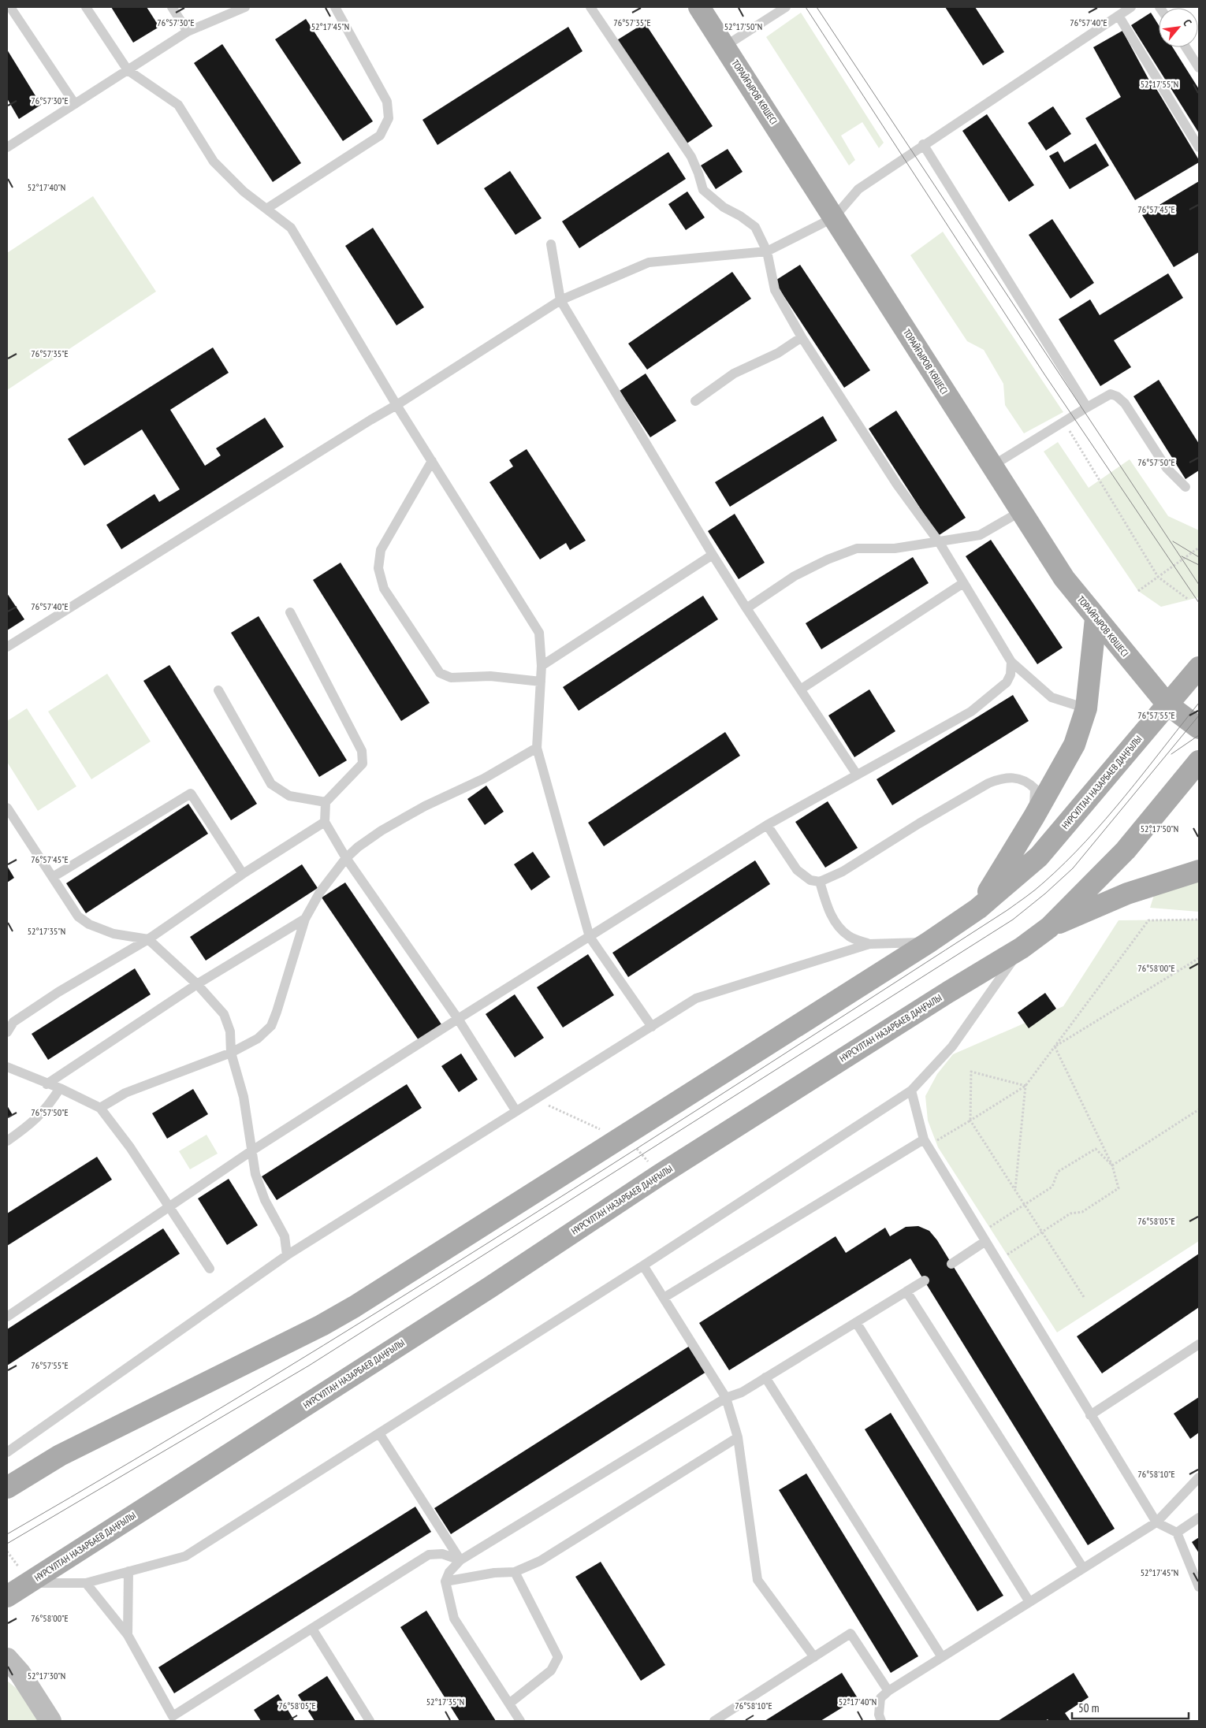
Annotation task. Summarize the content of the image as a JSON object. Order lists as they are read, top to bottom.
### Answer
{
  "streets": {
    "main road": ["ТОРАЙҒЫРОВ КӨШЕСІ", "НҰРСҰЛТАН НАЗАРБАЕВ ДАҢҒЫЛЫ"]
  },
  "crossings": [
    ["ТОРАЙҒЫРОВ КӨШЕСІ", "НҰРСҰЛТАН НАЗАРБАЕВ ДАҢҒЫЛЫ"]
  ],
  "scale_bar": "50 m",
  "north": "top right",
  "coordinates": [
    "76°57'30\"E",
    "76°57'35\"E",
    "76°57'40\"E",
    "52°17'45\"N",
    "52°17'50\"N",
    "52°17'55\"N",
    "52°17'40\"N",
    "76°57'45\"E",
    "76°57'50\"E",
    "76°57'55\"E",
    "52°17'35\"N",
    "76°58'00\"E",
    "76°58'05\"E",
    "76°58'10\"E",
    "52°17'30\"N"
  ]
}
